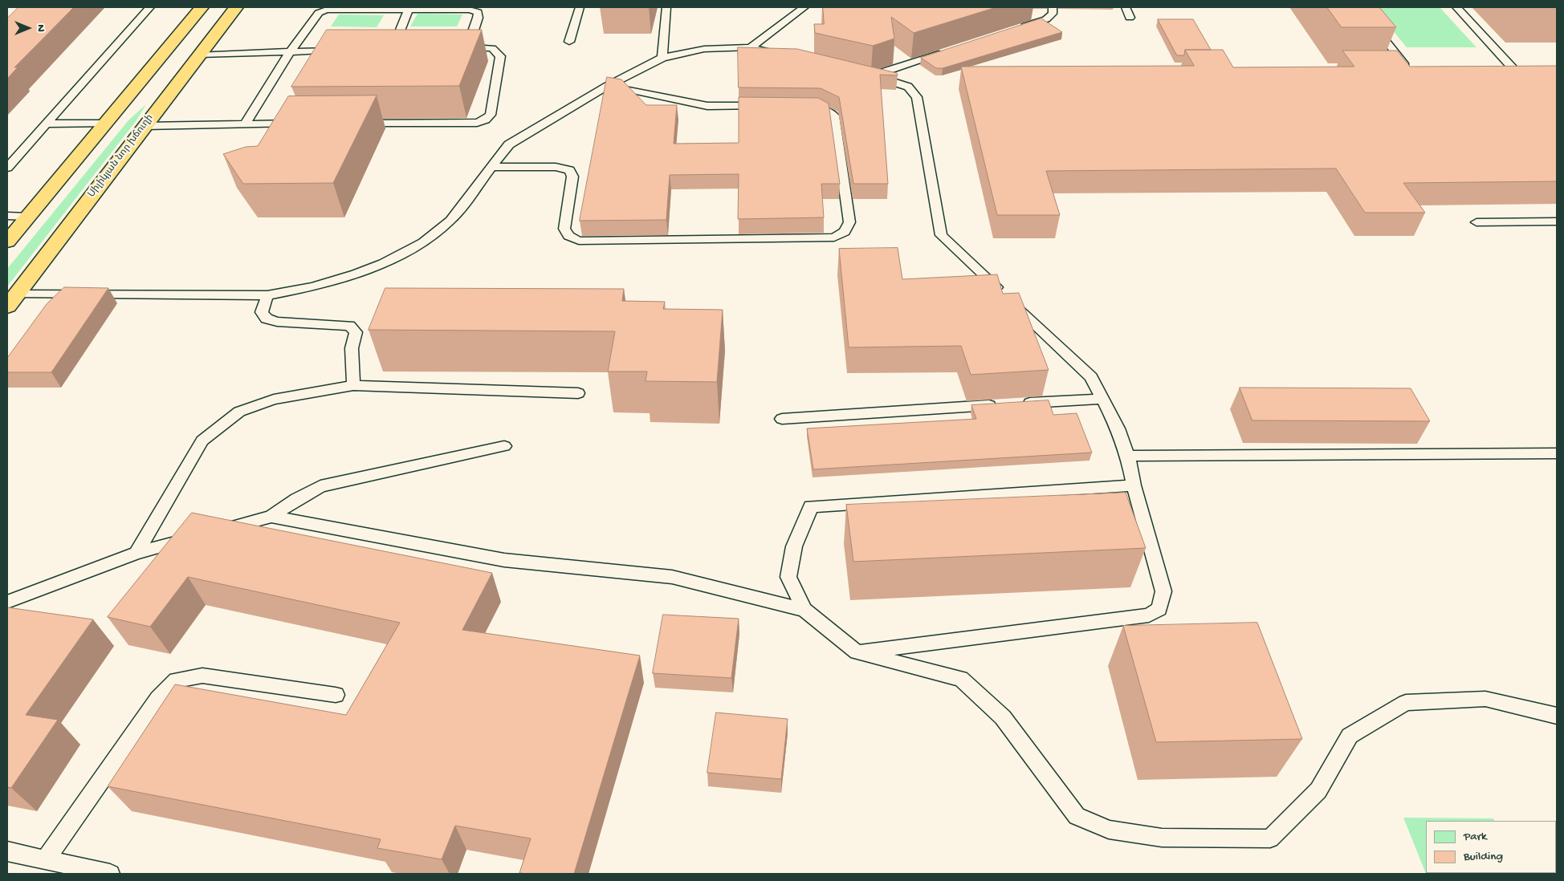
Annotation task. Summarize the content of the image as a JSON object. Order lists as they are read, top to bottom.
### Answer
{
  "streets": {
    "highway": ["Սիլիկյան նոր խճուղի"]
  },
  "legend": ["Park", "Building"],
  "north": "right"
}
